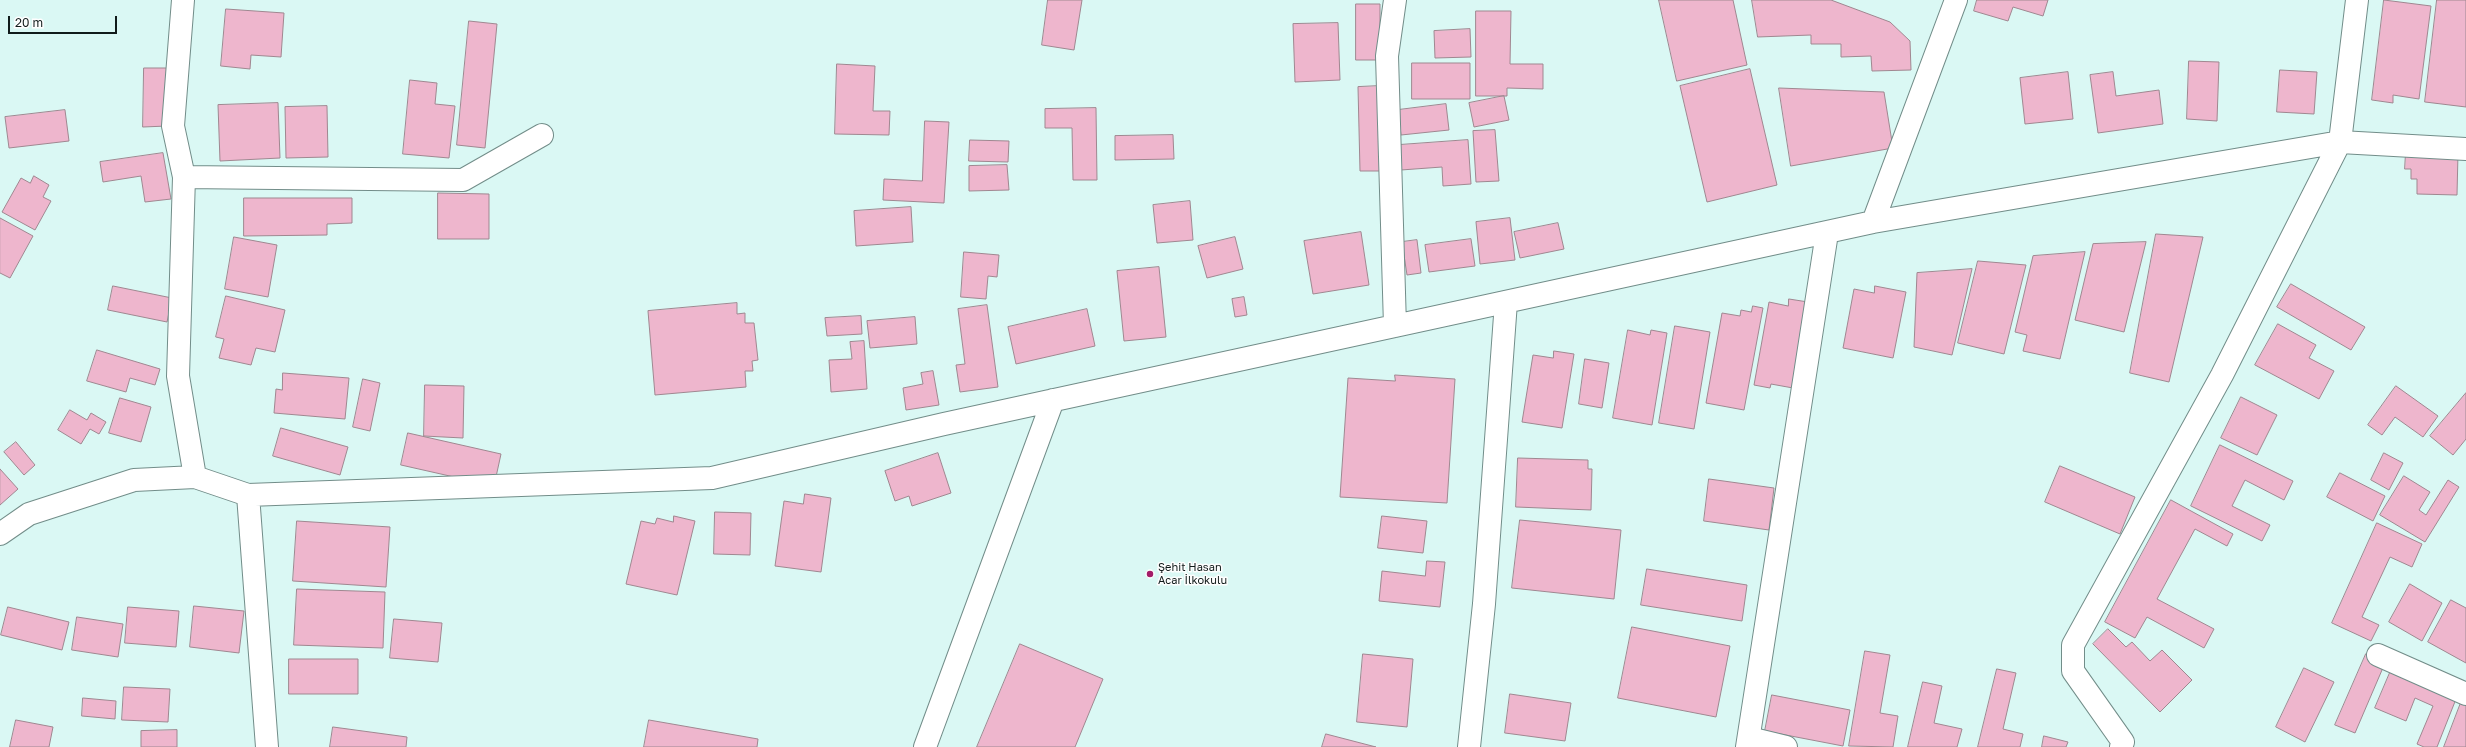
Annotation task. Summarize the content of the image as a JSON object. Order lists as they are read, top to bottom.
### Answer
{
  "places": ["Şehit Hasan Acar İlkokulu"],
  "scale_bar": "20 m"
}
